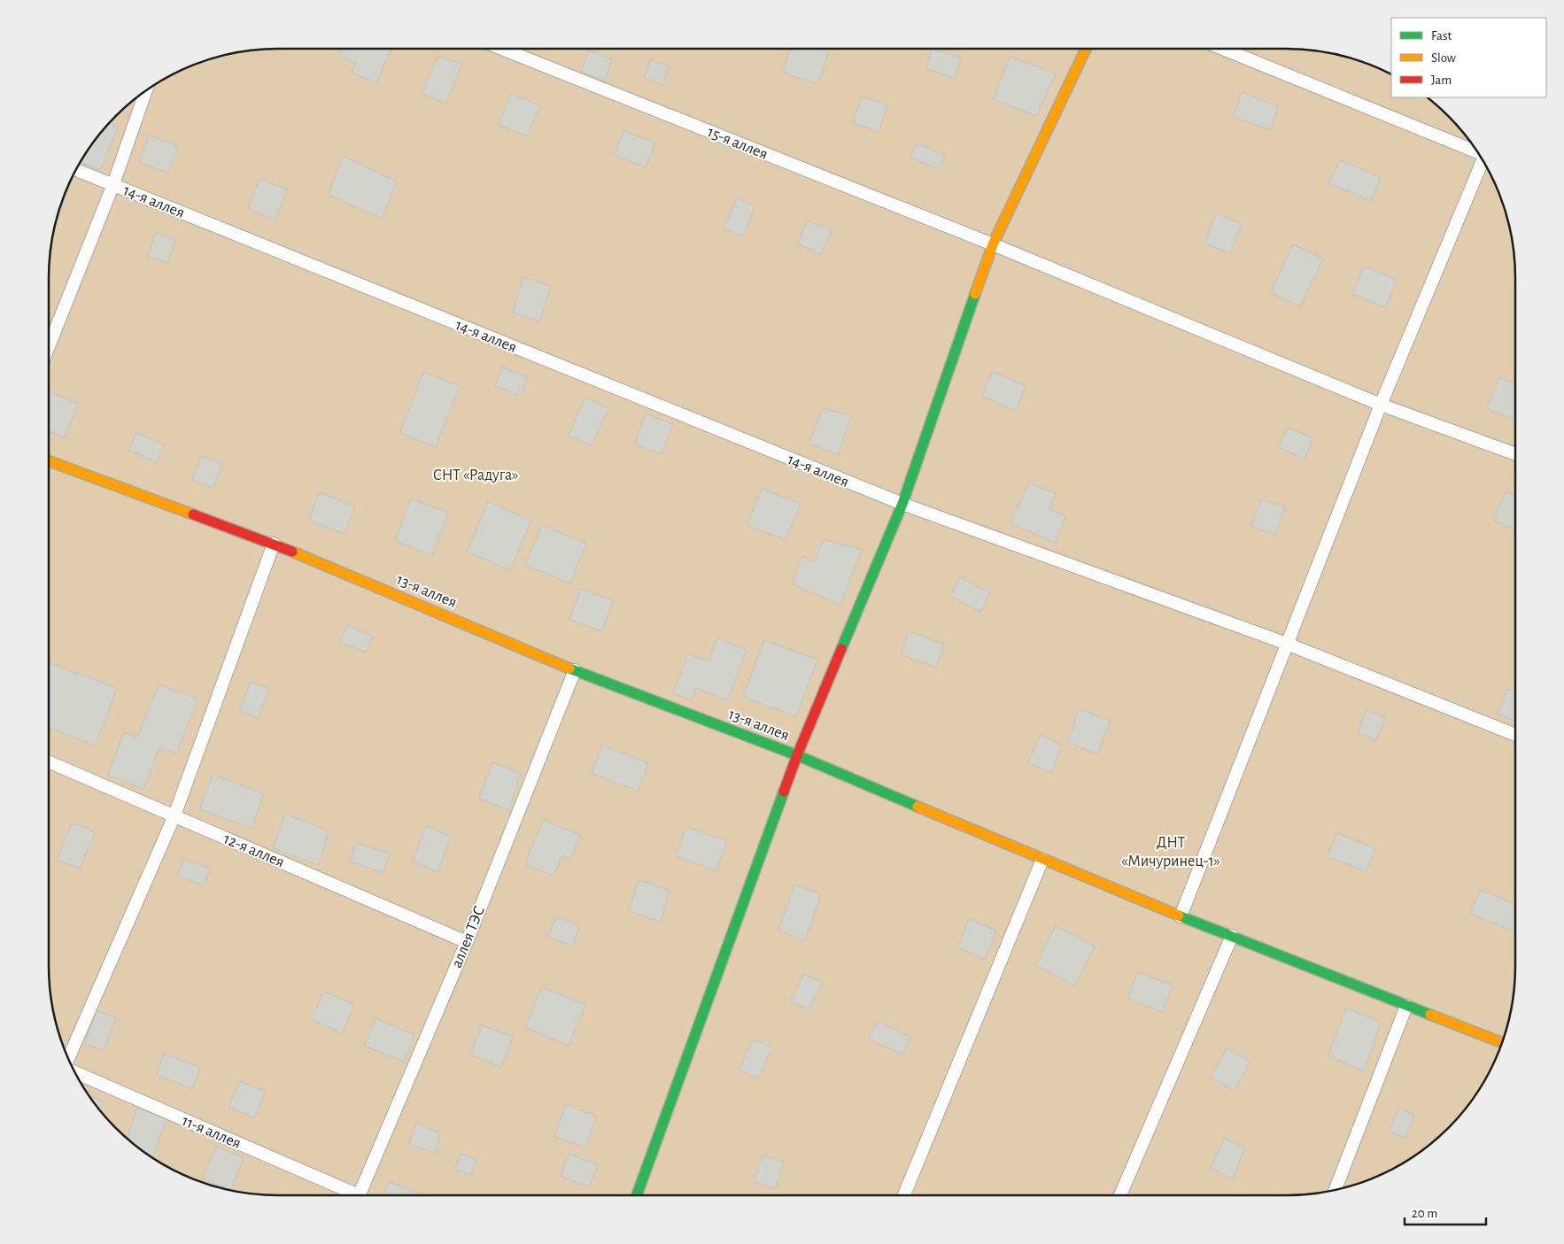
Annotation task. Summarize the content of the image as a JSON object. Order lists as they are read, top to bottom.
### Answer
{
  "streets": {
    "street": ["13-я аллея"],
    "lane": [
      "15-я аллея",
      "14-я аллея",
      "12-я аллея",
      "аллея ТЭС",
      "11-я аллея"
    ]
  },
  "crossings": [
    ["13-я аллея", "аллея ТЭС"],
    ["12-я аллея", "аллея ТЭС"]
  ],
  "parks": ["СНТ «Радуга»", "ДНТ «Мичуринец-1»"],
  "legend": ["Fast", "Slow", "Jam"],
  "scale_bar": "20 m"
}
